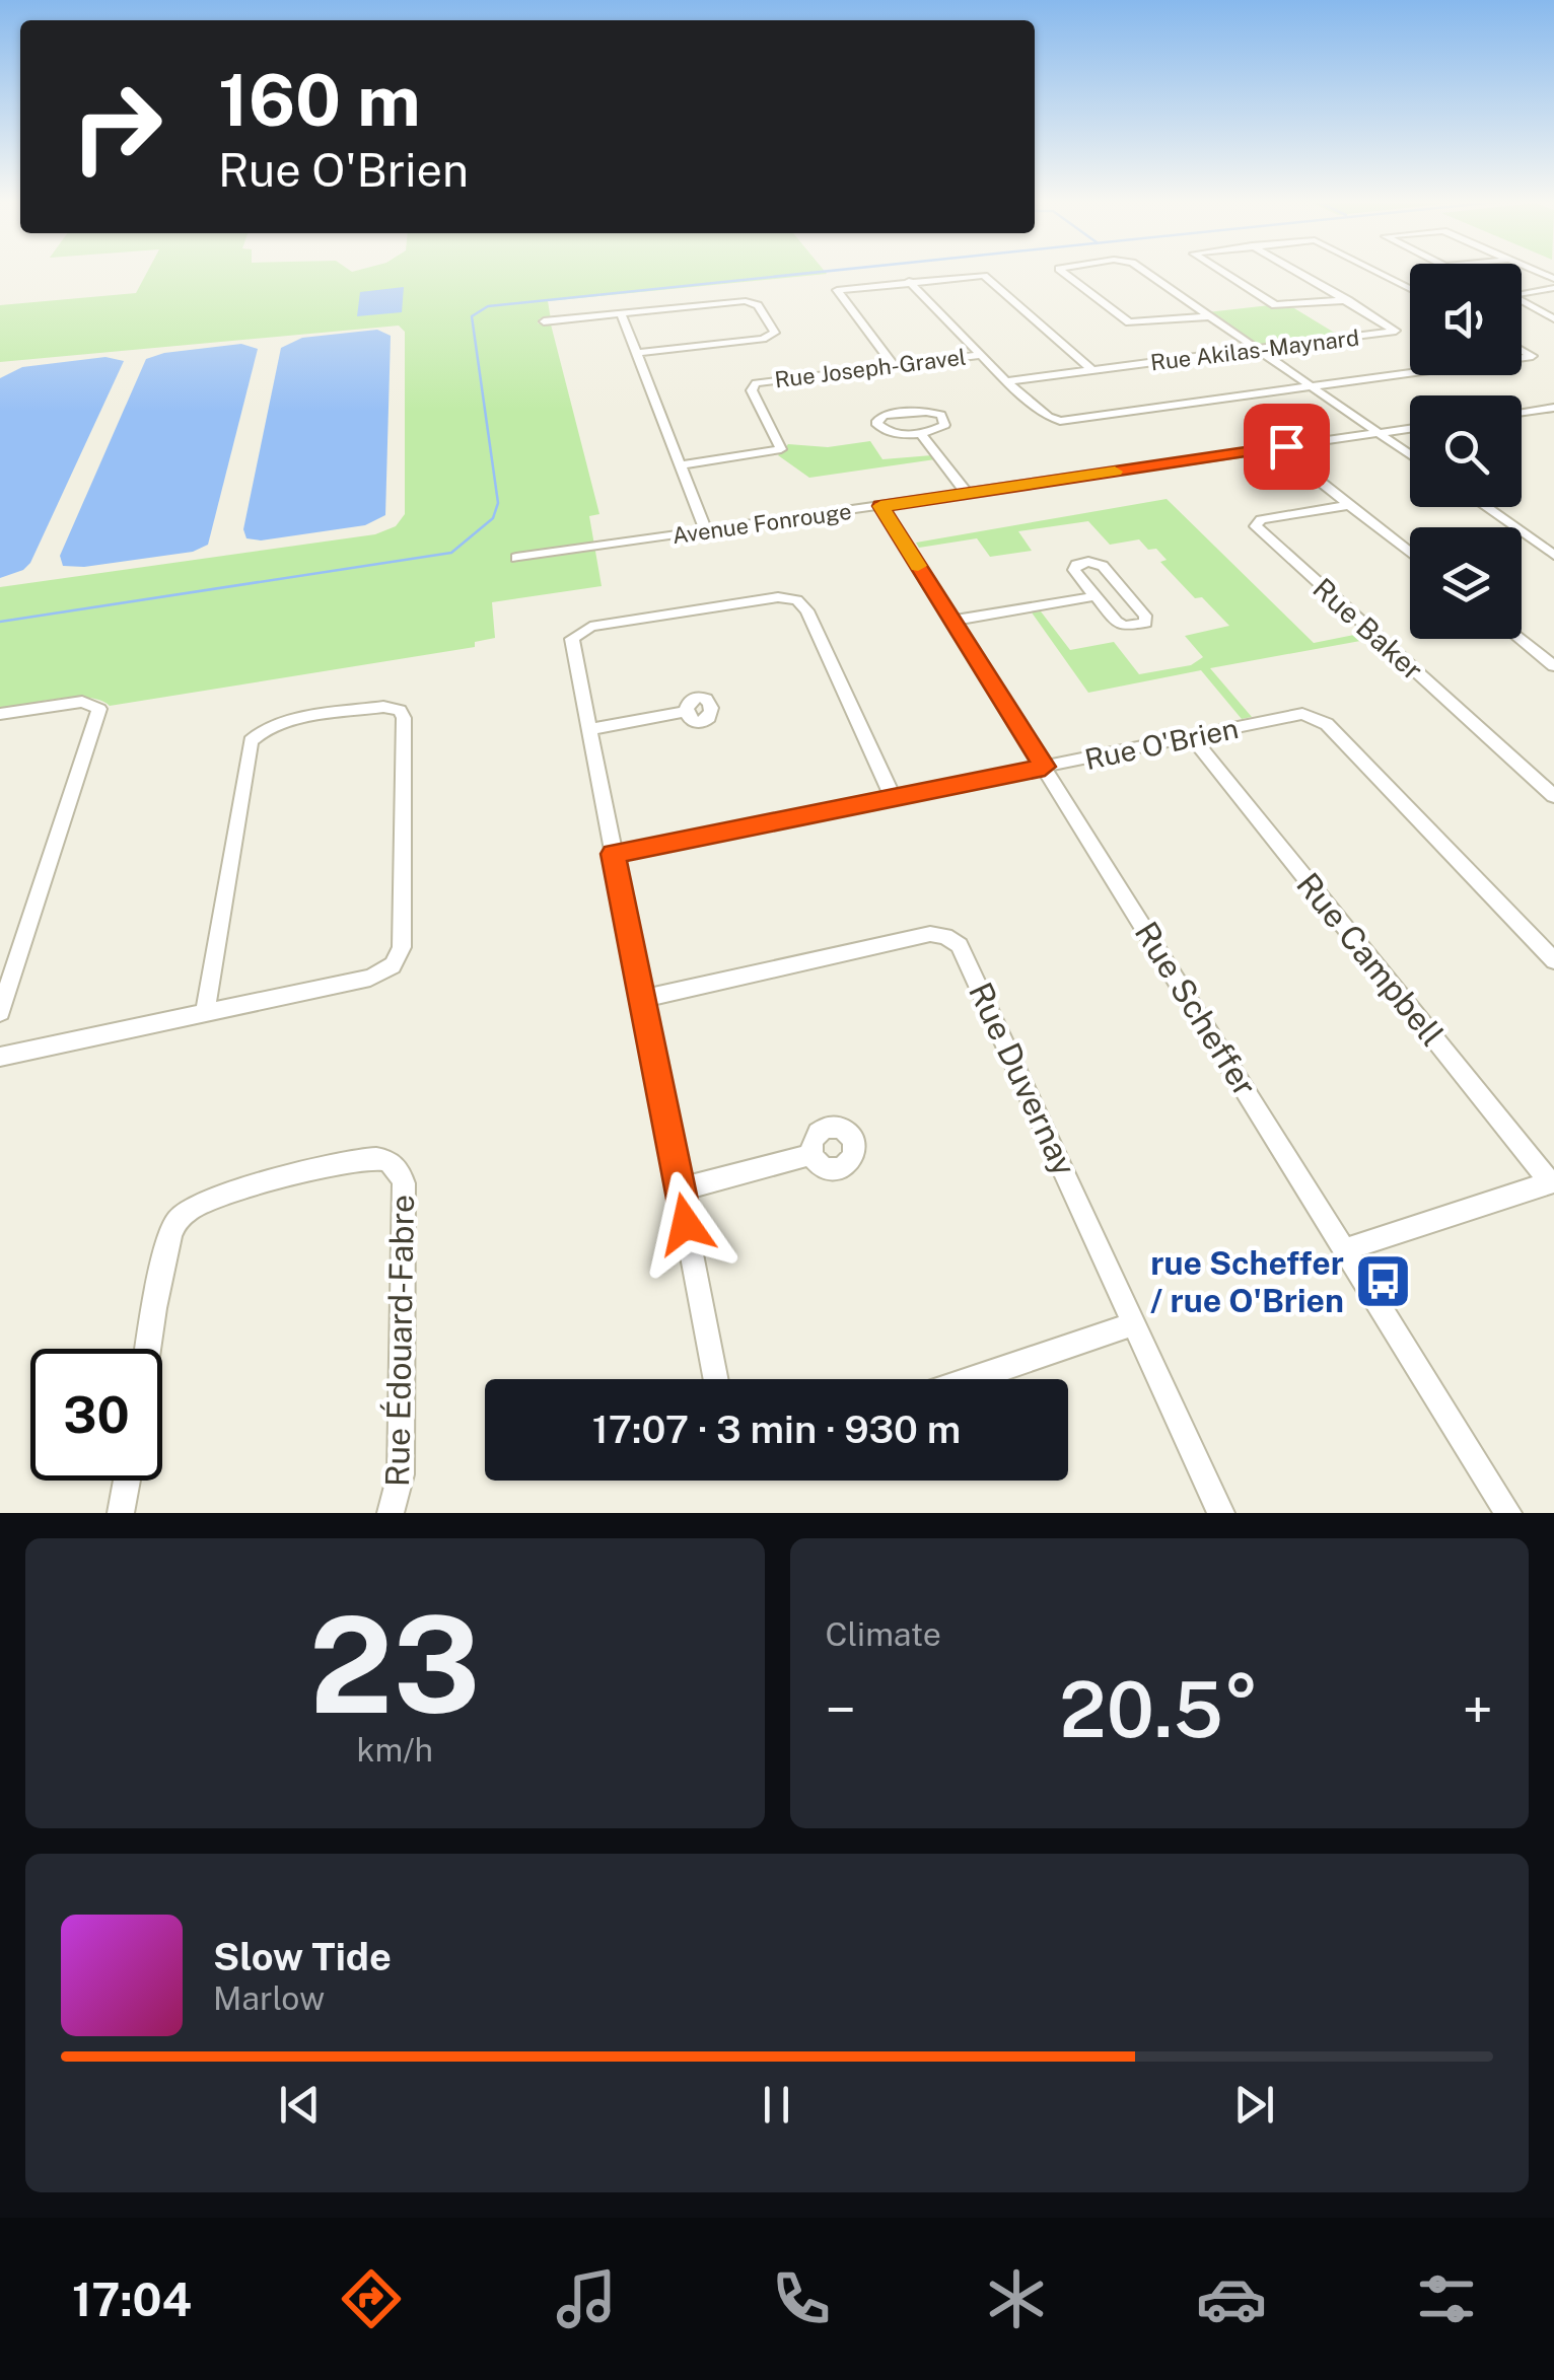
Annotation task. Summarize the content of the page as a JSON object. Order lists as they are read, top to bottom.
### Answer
{
  "streets": {
    "street": [
      "Rue Akilas-Maynard",
      "Rue Joseph-Gravel",
      "Avenue Fonrouge",
      "Rue Baker",
      "Rue O'Brien",
      "Rue Campbell",
      "Rue Scheffer",
      "Rue Duvernay",
      "Rue Édouard-Fabre"
    ]
  },
  "crossings": [
    ["Avenue Fonrouge", "Rue Scheffer"],
    ["Rue O'Brien", "Rue Campbell"],
    ["Rue O'Brien", "Rue Scheffer"]
  ],
  "places": {
    "bus stop": ["rue Scheffer / rue O'Brien"]
  },
  "page": {
    "turn": ["160 m", "Rue O'Brien"],
    "limit": "30",
    "trip": "17:07 · 3 min · 930 m",
    "tile": [
      ["23", "km/h"],
      "Climate"
    ],
    "heat": ["−", "20.5°", "+"],
    "song": ["Slow Tide", "Marlow"],
    "tabs": "17:04"
  }
}
